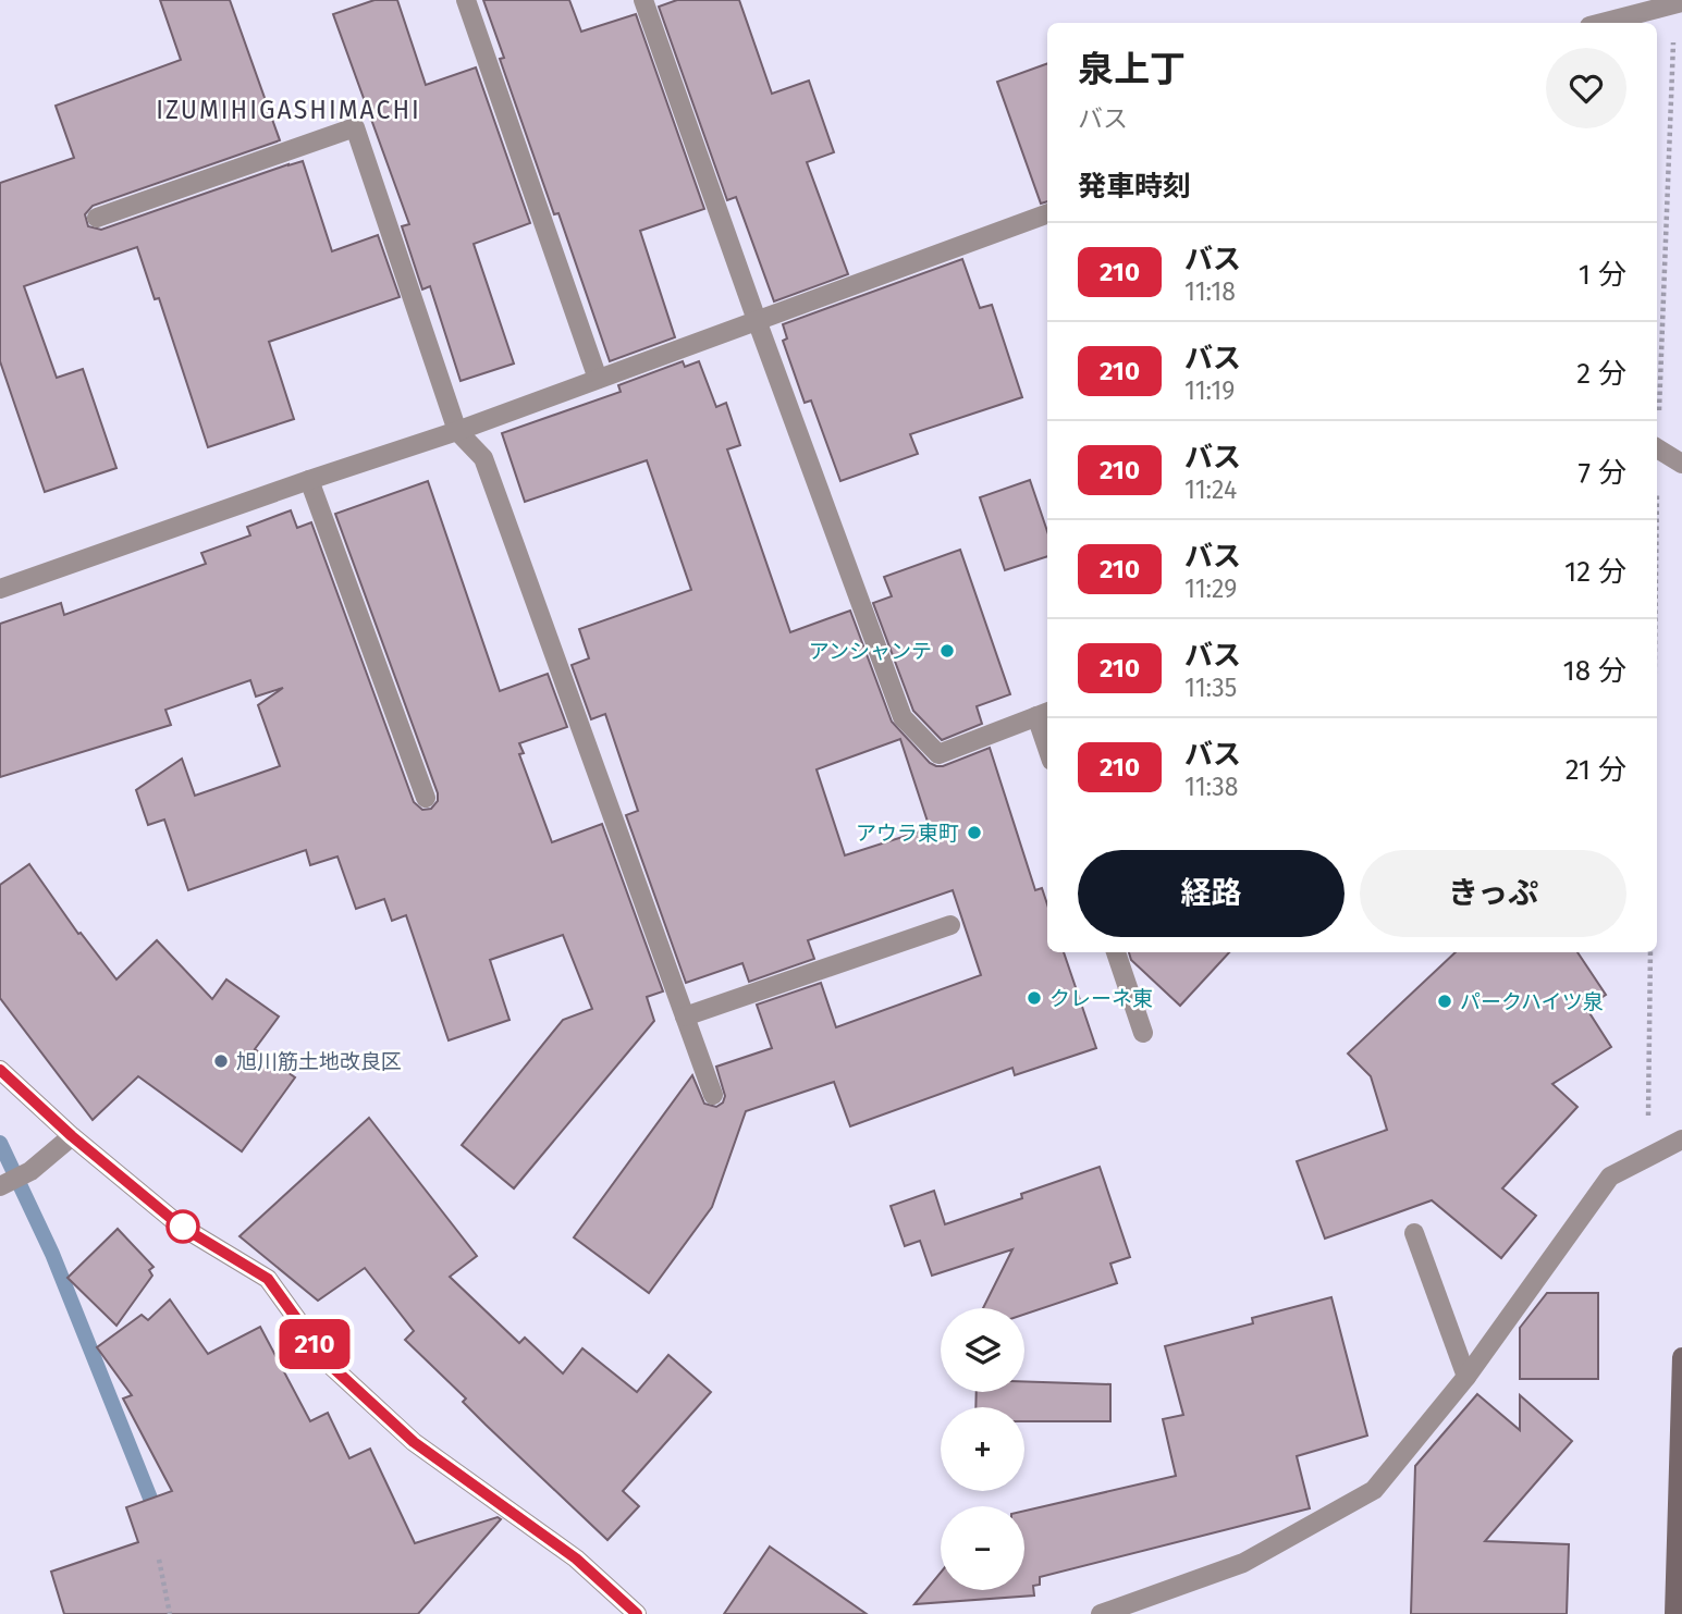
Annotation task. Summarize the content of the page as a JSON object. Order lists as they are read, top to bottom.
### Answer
{
  "districts": ["IZUMIHIGASHIMACHI"],
  "places": [
    "アンシャンテ",
    "アウラ東町",
    "クレーネ東",
    "パークハイツ泉",
    "旭川筋土地改良区"
  ],
  "lines": ["bus line 210"],
  "page": {
    "on_map": "210",
    "heading": [
      ["泉上丁", "バス"],
      "発車時刻"
    ],
    "list": [
      {
        "mark": "210",
        "name": "バス",
        "note": "11:18",
        "value": "1 分"
      },
      {
        "mark": "210",
        "name": "バス",
        "note": "11:19",
        "value": "2 分"
      },
      {
        "mark": "210",
        "name": "バス",
        "note": "11:24",
        "value": "7 分"
      },
      {
        "mark": "210",
        "name": "バス",
        "note": "11:29",
        "value": "12 分"
      },
      {
        "mark": "210",
        "name": "バス",
        "note": "11:35",
        "value": "18 分"
      },
      {
        "mark": "210",
        "name": "バス",
        "note": "11:38",
        "value": "21 分"
      }
    ],
    "buttons": ["経路", "きっぷ"],
    "map_buttons": ["+", "−"]
  }
}
